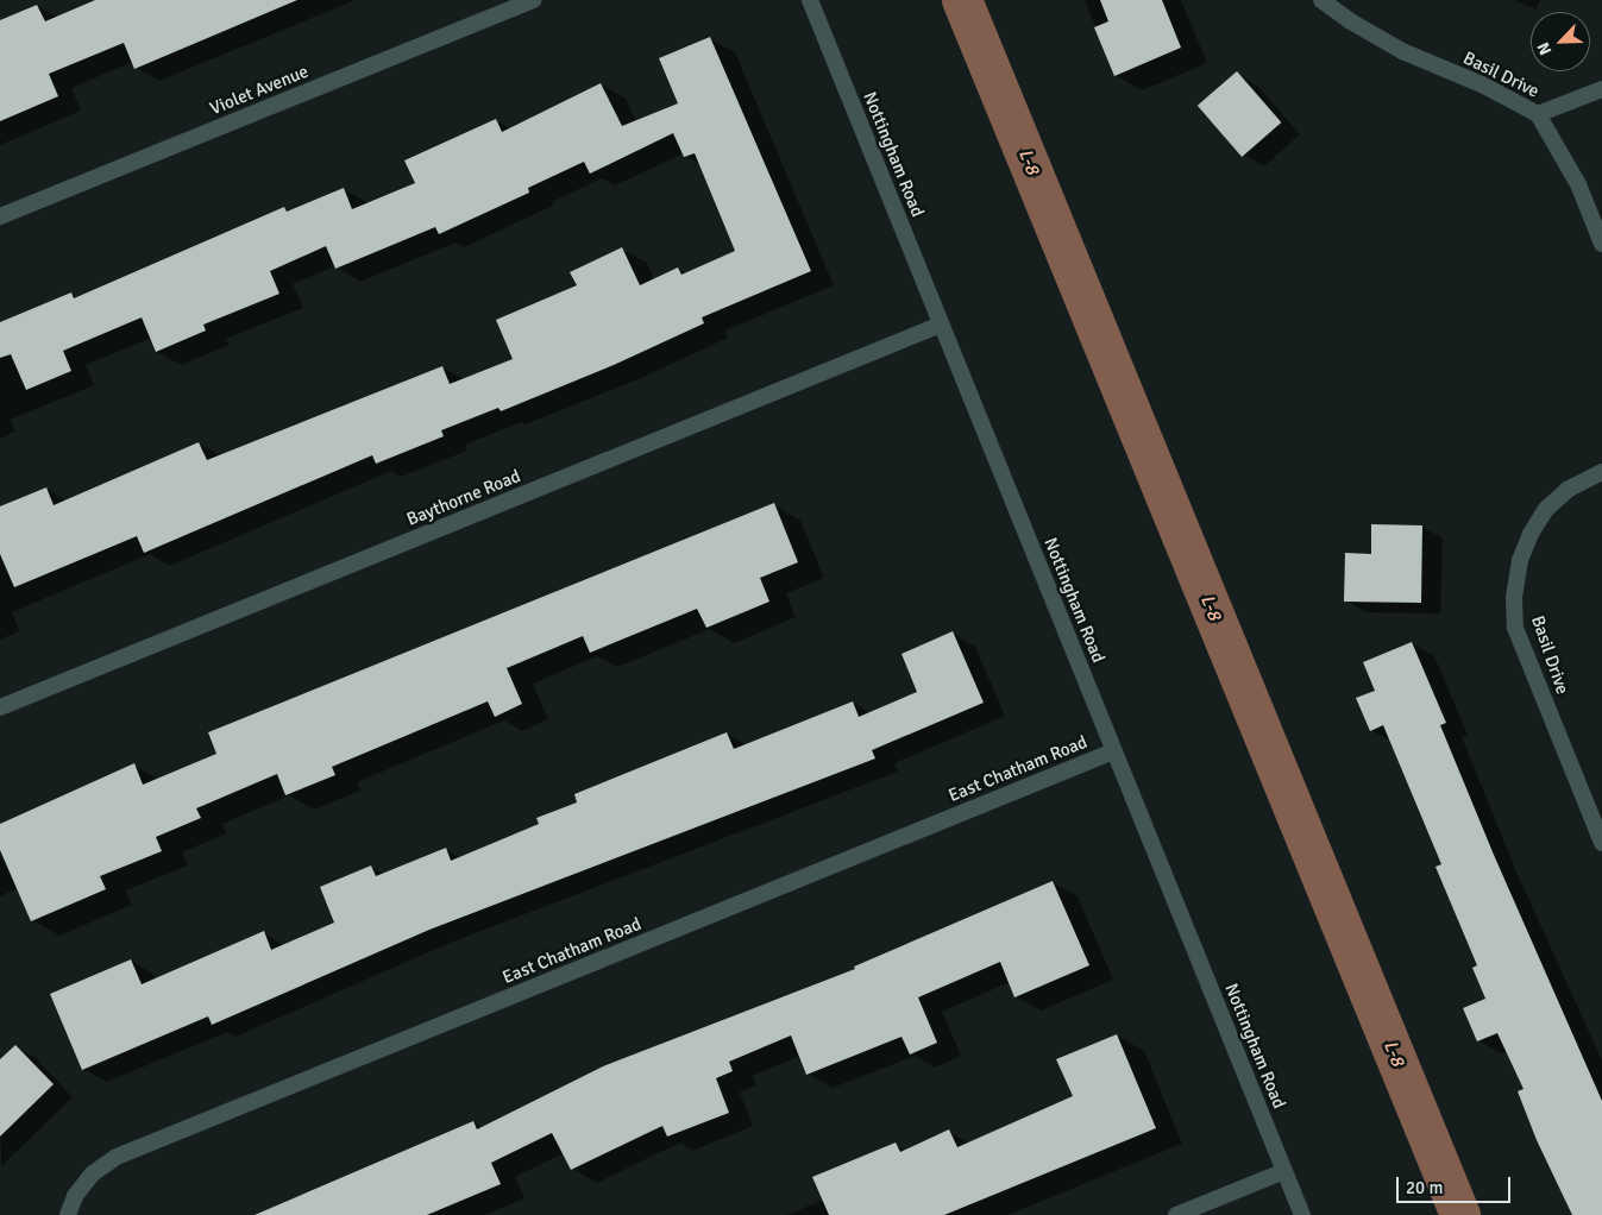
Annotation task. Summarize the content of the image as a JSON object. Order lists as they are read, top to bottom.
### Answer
{
  "streets": {
    "street": [
      "Basil Drive",
      "Violet Avenue",
      "Nottingham Road",
      "Baythorne Road",
      "East Chatham Road"
    ]
  },
  "crossings": [
    ["Nottingham Road", "Baythorne Road"],
    ["Nottingham Road", "East Chatham Road"]
  ],
  "water": ["L-8"],
  "scale_bar": "20 m",
  "north": "bottom left"
}
